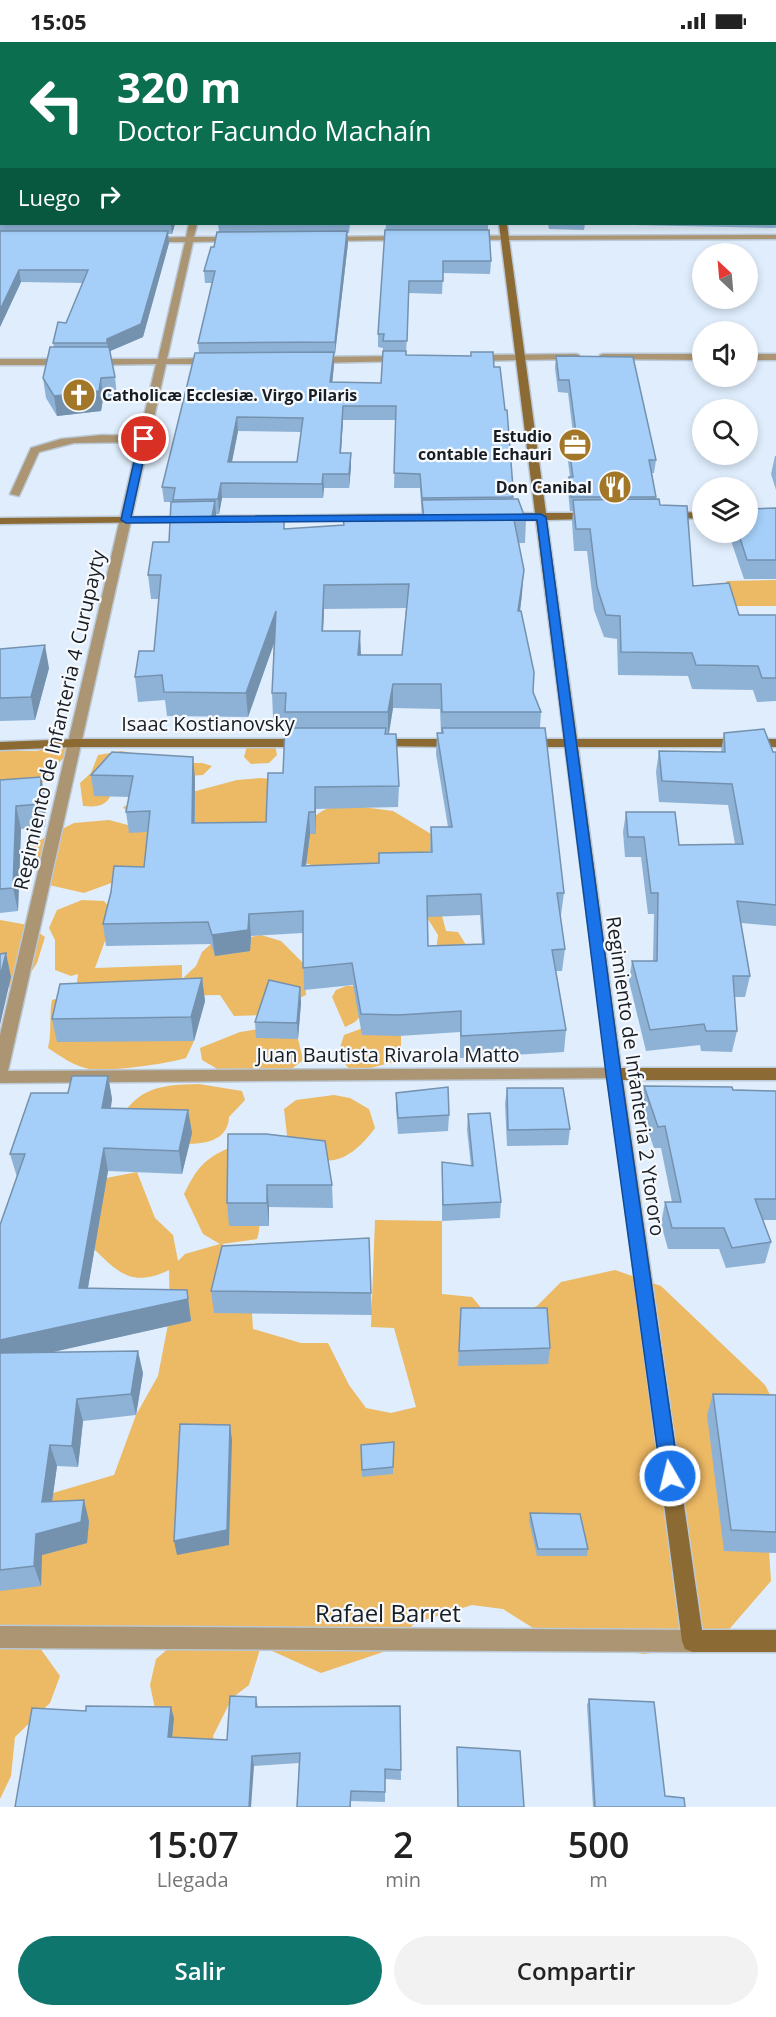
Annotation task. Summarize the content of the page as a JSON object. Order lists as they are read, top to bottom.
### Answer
{
  "streets": {
    "street": [
      "Regimiento de Infanteria 4 Curupayty",
      "Isaac Kostianovsky",
      "Juan Bautista Rivarola Matto",
      "Regimiento de Infanteria 2 Ytororo",
      "Rafael Barret"
    ]
  },
  "crossings": [
    ["Regimiento de Infanteria 4 Curupayty", "Isaac Kostianovsky"],
    ["Juan Bautista Rivarola Matto", "Regimiento de Infanteria 2 Ytororo"],
    ["Regimiento de Infanteria 2 Ytororo", "Rafael Barret"]
  ],
  "places": {
    "church": ["Catholicæ Ecclesiæ. Virgo Pilaris"],
    "office": ["Estudio contable Echauri"],
    "restaurant": ["Don Canibal"]
  },
  "north": "top left",
  "page": {
    "status": "15:05",
    "turn": ["320 m", "Doctor Facundo Machaín"],
    "then": "Luego",
    "eta": [
      "15:07",
      "Llegada",
      "2",
      "min",
      "500",
      "m"
    ],
    "buttons": ["Salir", "Compartir"]
  }
}
